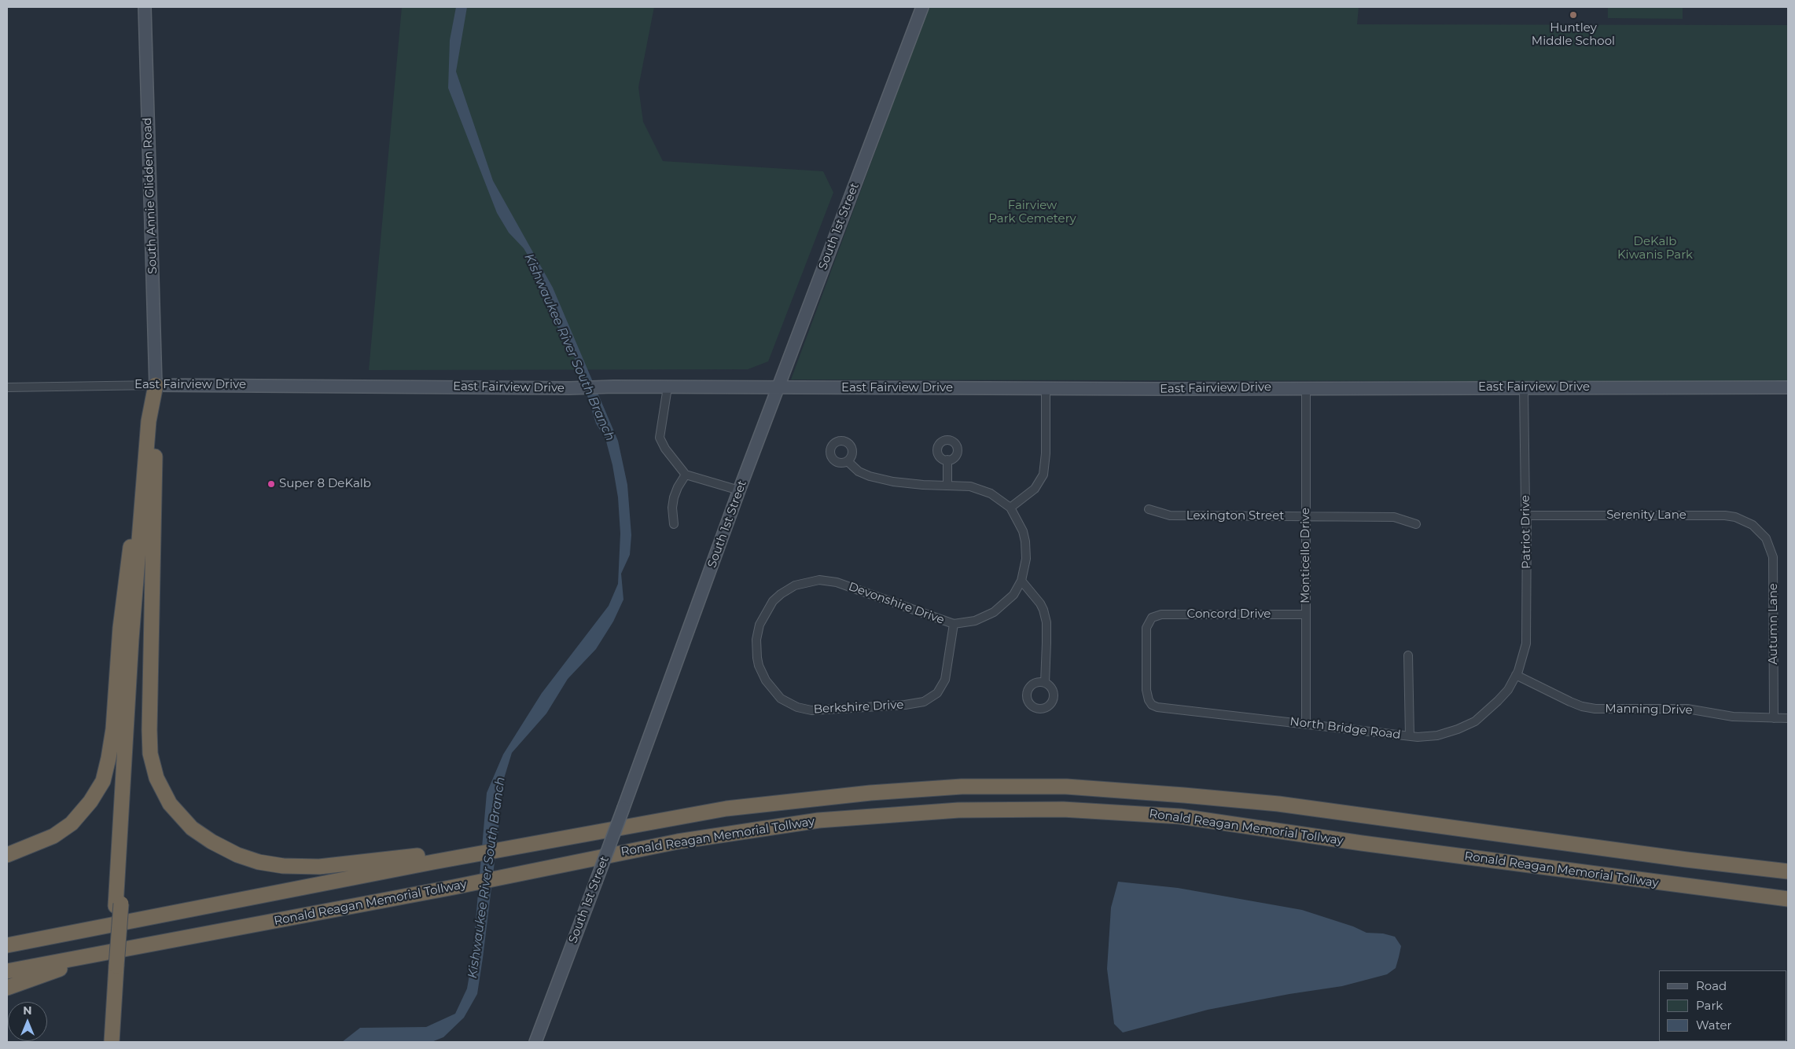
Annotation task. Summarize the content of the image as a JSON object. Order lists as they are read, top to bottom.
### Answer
{
  "streets": {
    "highway": ["Ronald Reagan Memorial Tollway"],
    "street": [
      "South Annie Glidden Road",
      "South 1st Street",
      "East Fairview Drive",
      "Serenity Lane",
      "Lexington Street",
      "Patriot Drive",
      "Monticello Drive",
      "Devonshire Drive",
      "Concord Drive",
      "Autumn Lane",
      "Berkshire Drive",
      "Manning Drive",
      "North Bridge Road"
    ]
  },
  "crossings": [
    ["South Annie Glidden Road", "East Fairview Drive"],
    ["South 1st Street", "East Fairview Drive"],
    ["East Fairview Drive", "Patriot Drive"],
    ["East Fairview Drive", "Monticello Drive"],
    ["Serenity Lane", "Patriot Drive"],
    ["Serenity Lane", "Autumn Lane"],
    ["Lexington Street", "Monticello Drive"],
    ["Patriot Drive", "Manning Drive"],
    ["Patriot Drive", "North Bridge Road"],
    ["Monticello Drive", "Concord Drive"],
    ["Monticello Drive", "North Bridge Road"],
    ["Devonshire Drive", "Berkshire Drive"],
    ["Concord Drive", "North Bridge Road"],
    ["Autumn Lane", "Manning Drive"],
    ["Manning Drive", "North Bridge Road"]
  ],
  "water": ["Kishwaukee River South Branch"],
  "parks": ["Fairview Park Cemetery", "DeKalb Kiwanis Park"],
  "places": ["Huntley Middle School", "Super 8 DeKalb"],
  "legend": ["Road", "Park", "Water"],
  "north": "top"
}
